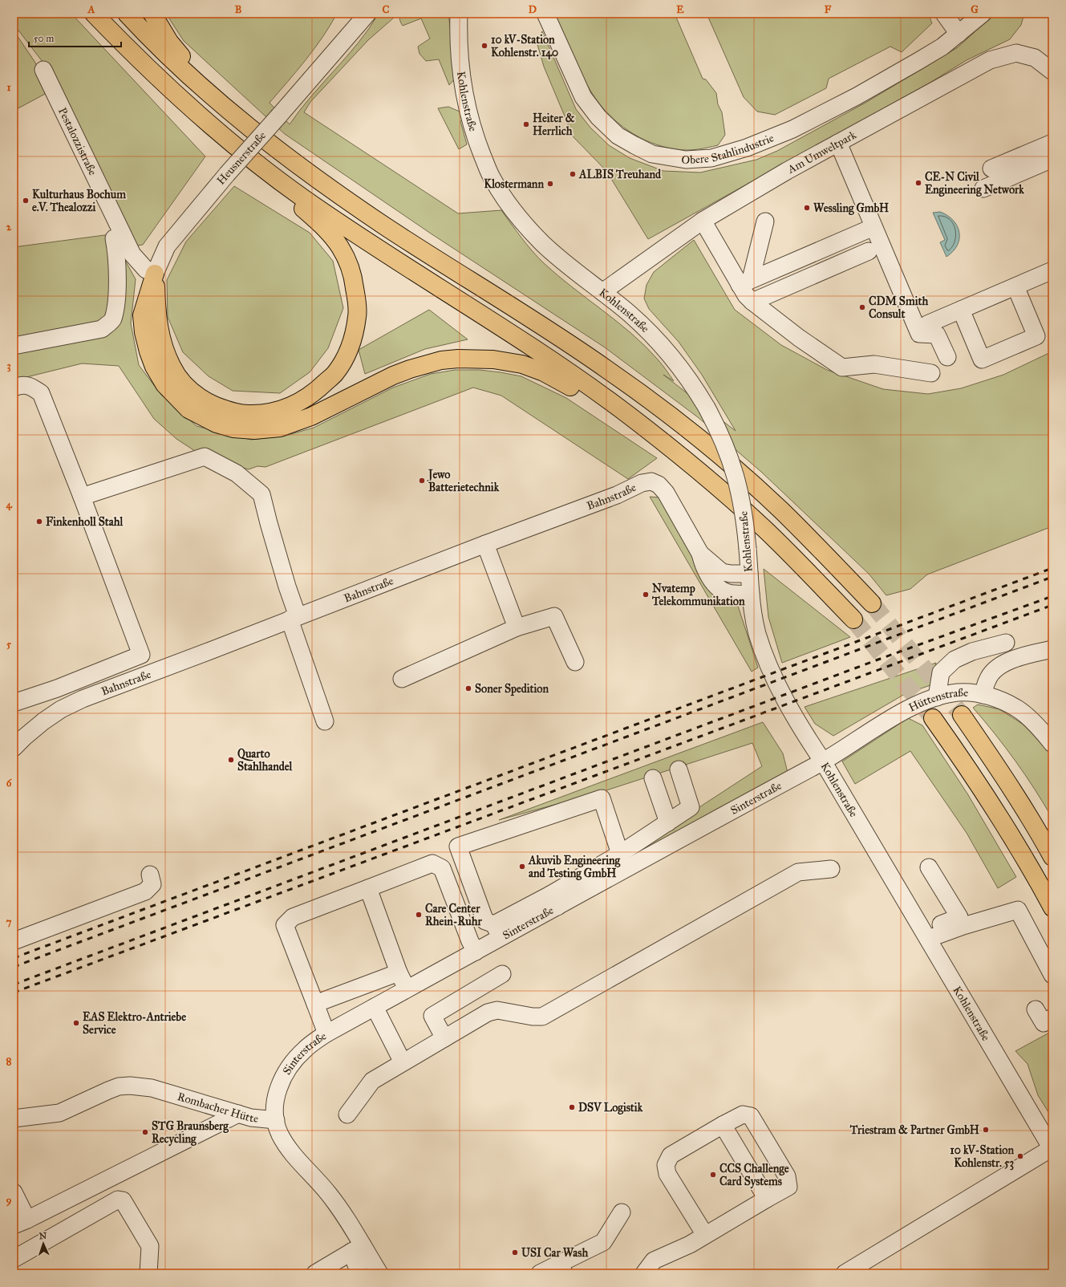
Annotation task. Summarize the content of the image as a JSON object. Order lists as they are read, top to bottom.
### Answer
{
  "streets": {
    "street": [
      "Kohlenstraße",
      "Pestalozzistraße",
      "Obere Stahlindustrie",
      "Am Umweltpark",
      "Heusnerstraße",
      "Bahnstraße",
      "Hüttenstraße",
      "Sinterstraße",
      "Rombacher Hütte"
    ]
  },
  "crossings": [
    ["Kohlenstraße", "Am Umweltpark"],
    ["Kohlenstraße", "Bahnstraße"],
    ["Kohlenstraße", "Hüttenstraße"],
    ["Kohlenstraße", "Sinterstraße"],
    ["Pestalozzistraße", "Heusnerstraße"],
    ["Hüttenstraße", "Sinterstraße"],
    ["Sinterstraße", "Rombacher Hütte"]
  ],
  "places": [
    "10 kV-Station Kohlenstr. 140",
    "Heiter & Herrlich",
    "ALBIS Treuhand",
    "CE-N Civil Engineering Network",
    "Klostermann",
    "Kulturhaus Bochum e.V. Thealozzi",
    "Wessling GmbH",
    "CDM Smith Consult",
    "Jewo Batterietechnik",
    "Finkenholl Stahl",
    "Nvatemp Telekommunikation",
    "Soner Spedition",
    "Quarto Stahlhandel",
    "Akuvib Engineering and Testing GmbH",
    "Care Center Rhein-Ruhr",
    "EAS Elektro-Antriebe Service",
    "DSV Logistik",
    "Triestram & Partner GmbH",
    "STG Braunsberg Recycling",
    "10 kV-Station Kohlenstr. 53",
    "CCS Challenge Card Systems",
    "USI Car Wash"
  ],
  "scale_bar": "50 m",
  "north": "top",
  "grid": {
    "columns": [
      "A",
      "B",
      "C",
      "D",
      "E",
      "F",
      "G"
    ],
    "rows": [
      "1",
      "2",
      "3",
      "4",
      "5",
      "6",
      "7",
      "8",
      "9"
    ]
  }
}
